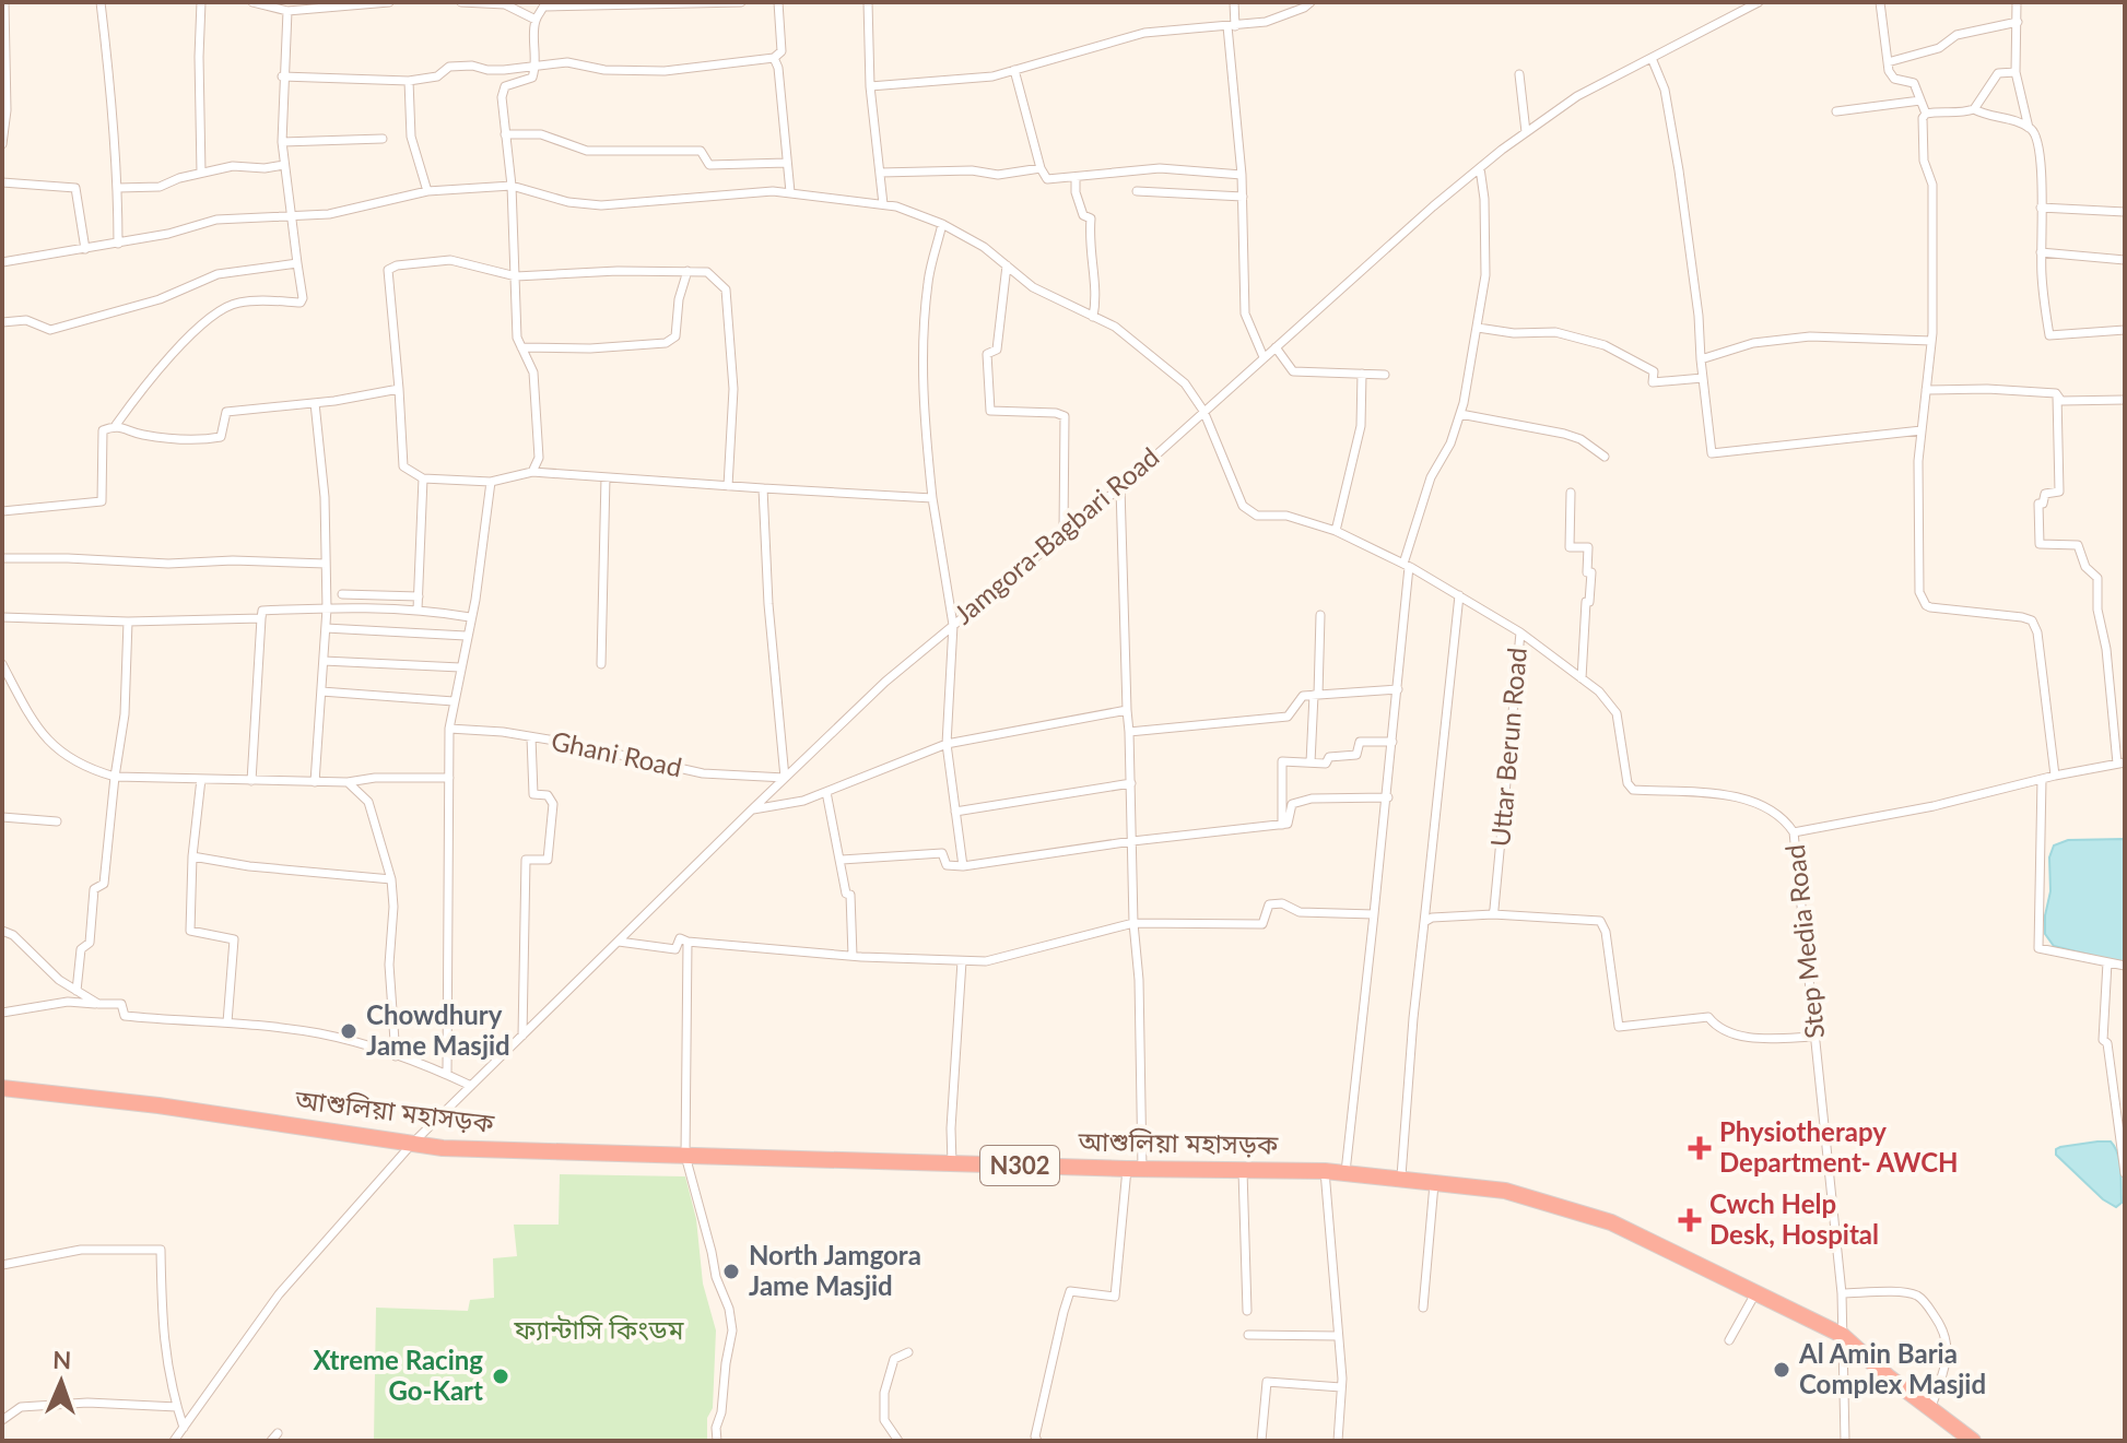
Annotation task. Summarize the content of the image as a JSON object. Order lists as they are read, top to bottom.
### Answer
{
  "streets": {
    "highway": ["আশুলিয়া মহাসড়ক", "N302"],
    "street": [
      "Jamgora-Bagbari Road",
      "Uttar Berun Road",
      "Ghani Road",
      "Step Media Road"
    ]
  },
  "crossings": [
    ["Jamgora-Bagbari Road", "Ghani Road"],
    ["Jamgora-Bagbari Road", "আশুলিয়া মহাসড়ক"],
    ["Uttar Berun Road", "Step Media Road"],
    ["Step Media Road", "আশুলিয়া মহাসড়ক"]
  ],
  "parks": ["ফ্যান্টাসি কিংডম"],
  "places": {
    "other": [
      "Chowdhury Jame Masjid",
      "North Jamgora Jame Masjid",
      "Al Amin Baria Complex Masjid",
      "Xtreme Racing Go-Kart"
    ],
    "health": ["Physiotherapy Department- AWCH", "Cwch Help Desk, Hospital"]
  },
  "north": "top"
}
